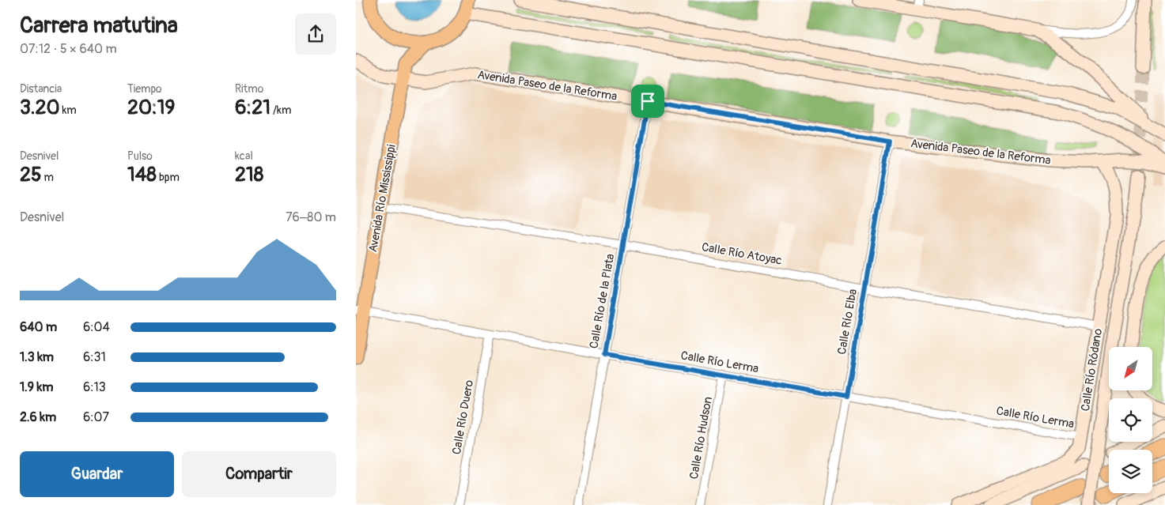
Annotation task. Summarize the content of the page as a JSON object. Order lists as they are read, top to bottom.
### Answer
{
  "streets": {
    "main road": ["Avenida Paseo de la Reforma", "Avenida Río Mississippi", "Calle Río Ródano"],
    "street": [
      "Calle Río Atoyac",
      "Calle Río de la Plata",
      "Calle Río Elba",
      "Calle Río Lerma",
      "Calle Río Duero",
      "Calle Río Hudson"
    ]
  },
  "crossings": [
    ["Avenida Paseo de la Reforma", "Avenida Río Mississippi"],
    ["Avenida Paseo de la Reforma", "Calle Río de la Plata"],
    ["Avenida Paseo de la Reforma", "Calle Río Elba"],
    ["Avenida Paseo de la Reforma", "Calle Río Ródano"],
    ["Avenida Río Mississippi", "Calle Río Atoyac"],
    ["Avenida Río Mississippi", "Calle Río Lerma"],
    ["Calle Río Atoyac", "Calle Río de la Plata"],
    ["Calle Río Atoyac", "Calle Río Elba"],
    ["Calle Río Atoyac", "Calle Río Ródano"],
    ["Calle Río de la Plata", "Calle Río Lerma"],
    ["Calle Río Elba", "Calle Río Lerma"],
    ["Calle Río Lerma", "Calle Río Ródano"],
    ["Calle Río Lerma", "Calle Río Duero"],
    ["Calle Río Lerma", "Calle Río Hudson"]
  ],
  "north": "bottom left",
  "page": {
    "heading": ["Carrera matutina", "07:12 · 5 × 640 m"],
    "stats": [
      ["Distancia", "3.20 km"],
      ["Tiempo", "20:19"],
      ["Ritmo", "6:21 /km"],
      ["Desnivel", "25 m"],
      ["Pulso", "148 bpm"],
      ["kcal", "218"]
    ],
    "chart": ["Desnivel", "76–80 m"],
    "list": [
      {
        "name": "640 m",
        "note": "6:04"
      },
      {
        "name": "1.3 km",
        "note": "6:31"
      },
      {
        "name": "1.9 km",
        "note": "6:13"
      },
      {
        "name": "2.6 km",
        "note": "6:07"
      }
    ],
    "buttons": ["Guardar", "Compartir"]
  }
}
